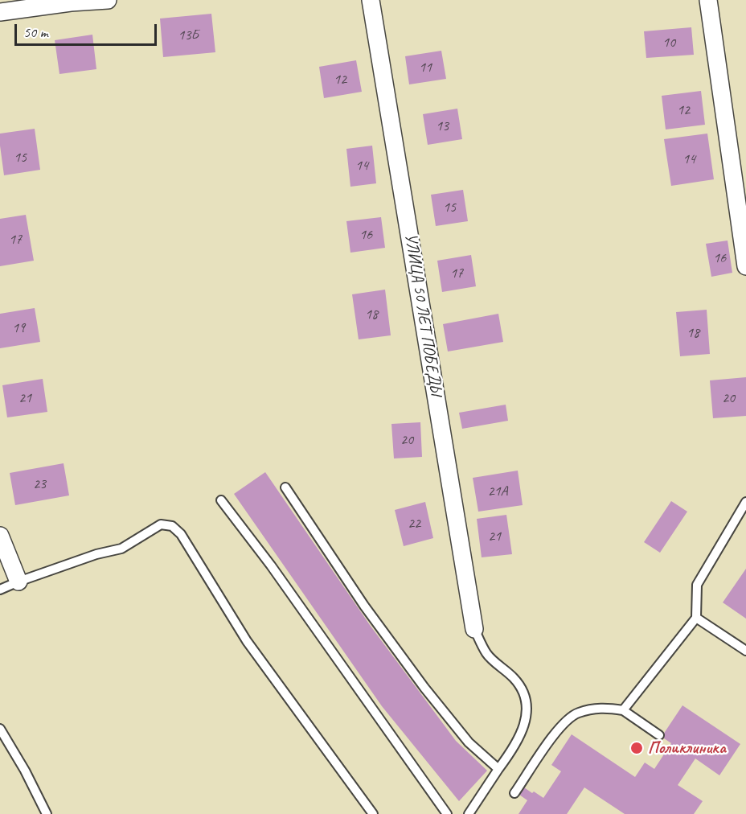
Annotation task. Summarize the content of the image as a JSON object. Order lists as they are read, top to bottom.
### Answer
{
  "streets": {
    "street": ["УЛИЦА 50 ЛЕТ ПОБЕДЫ"]
  },
  "places": ["Поликлиника"],
  "house_numbers": [
    "13Б",
    "10",
    "11",
    "12",
    "12",
    "13",
    "15",
    "14",
    "14",
    "15",
    "16",
    "17",
    "16",
    "17",
    "18",
    "19",
    "18",
    "21",
    "20",
    "20",
    "23",
    "21А",
    "22",
    "21"
  ],
  "scale_bar": "50 m"
}
